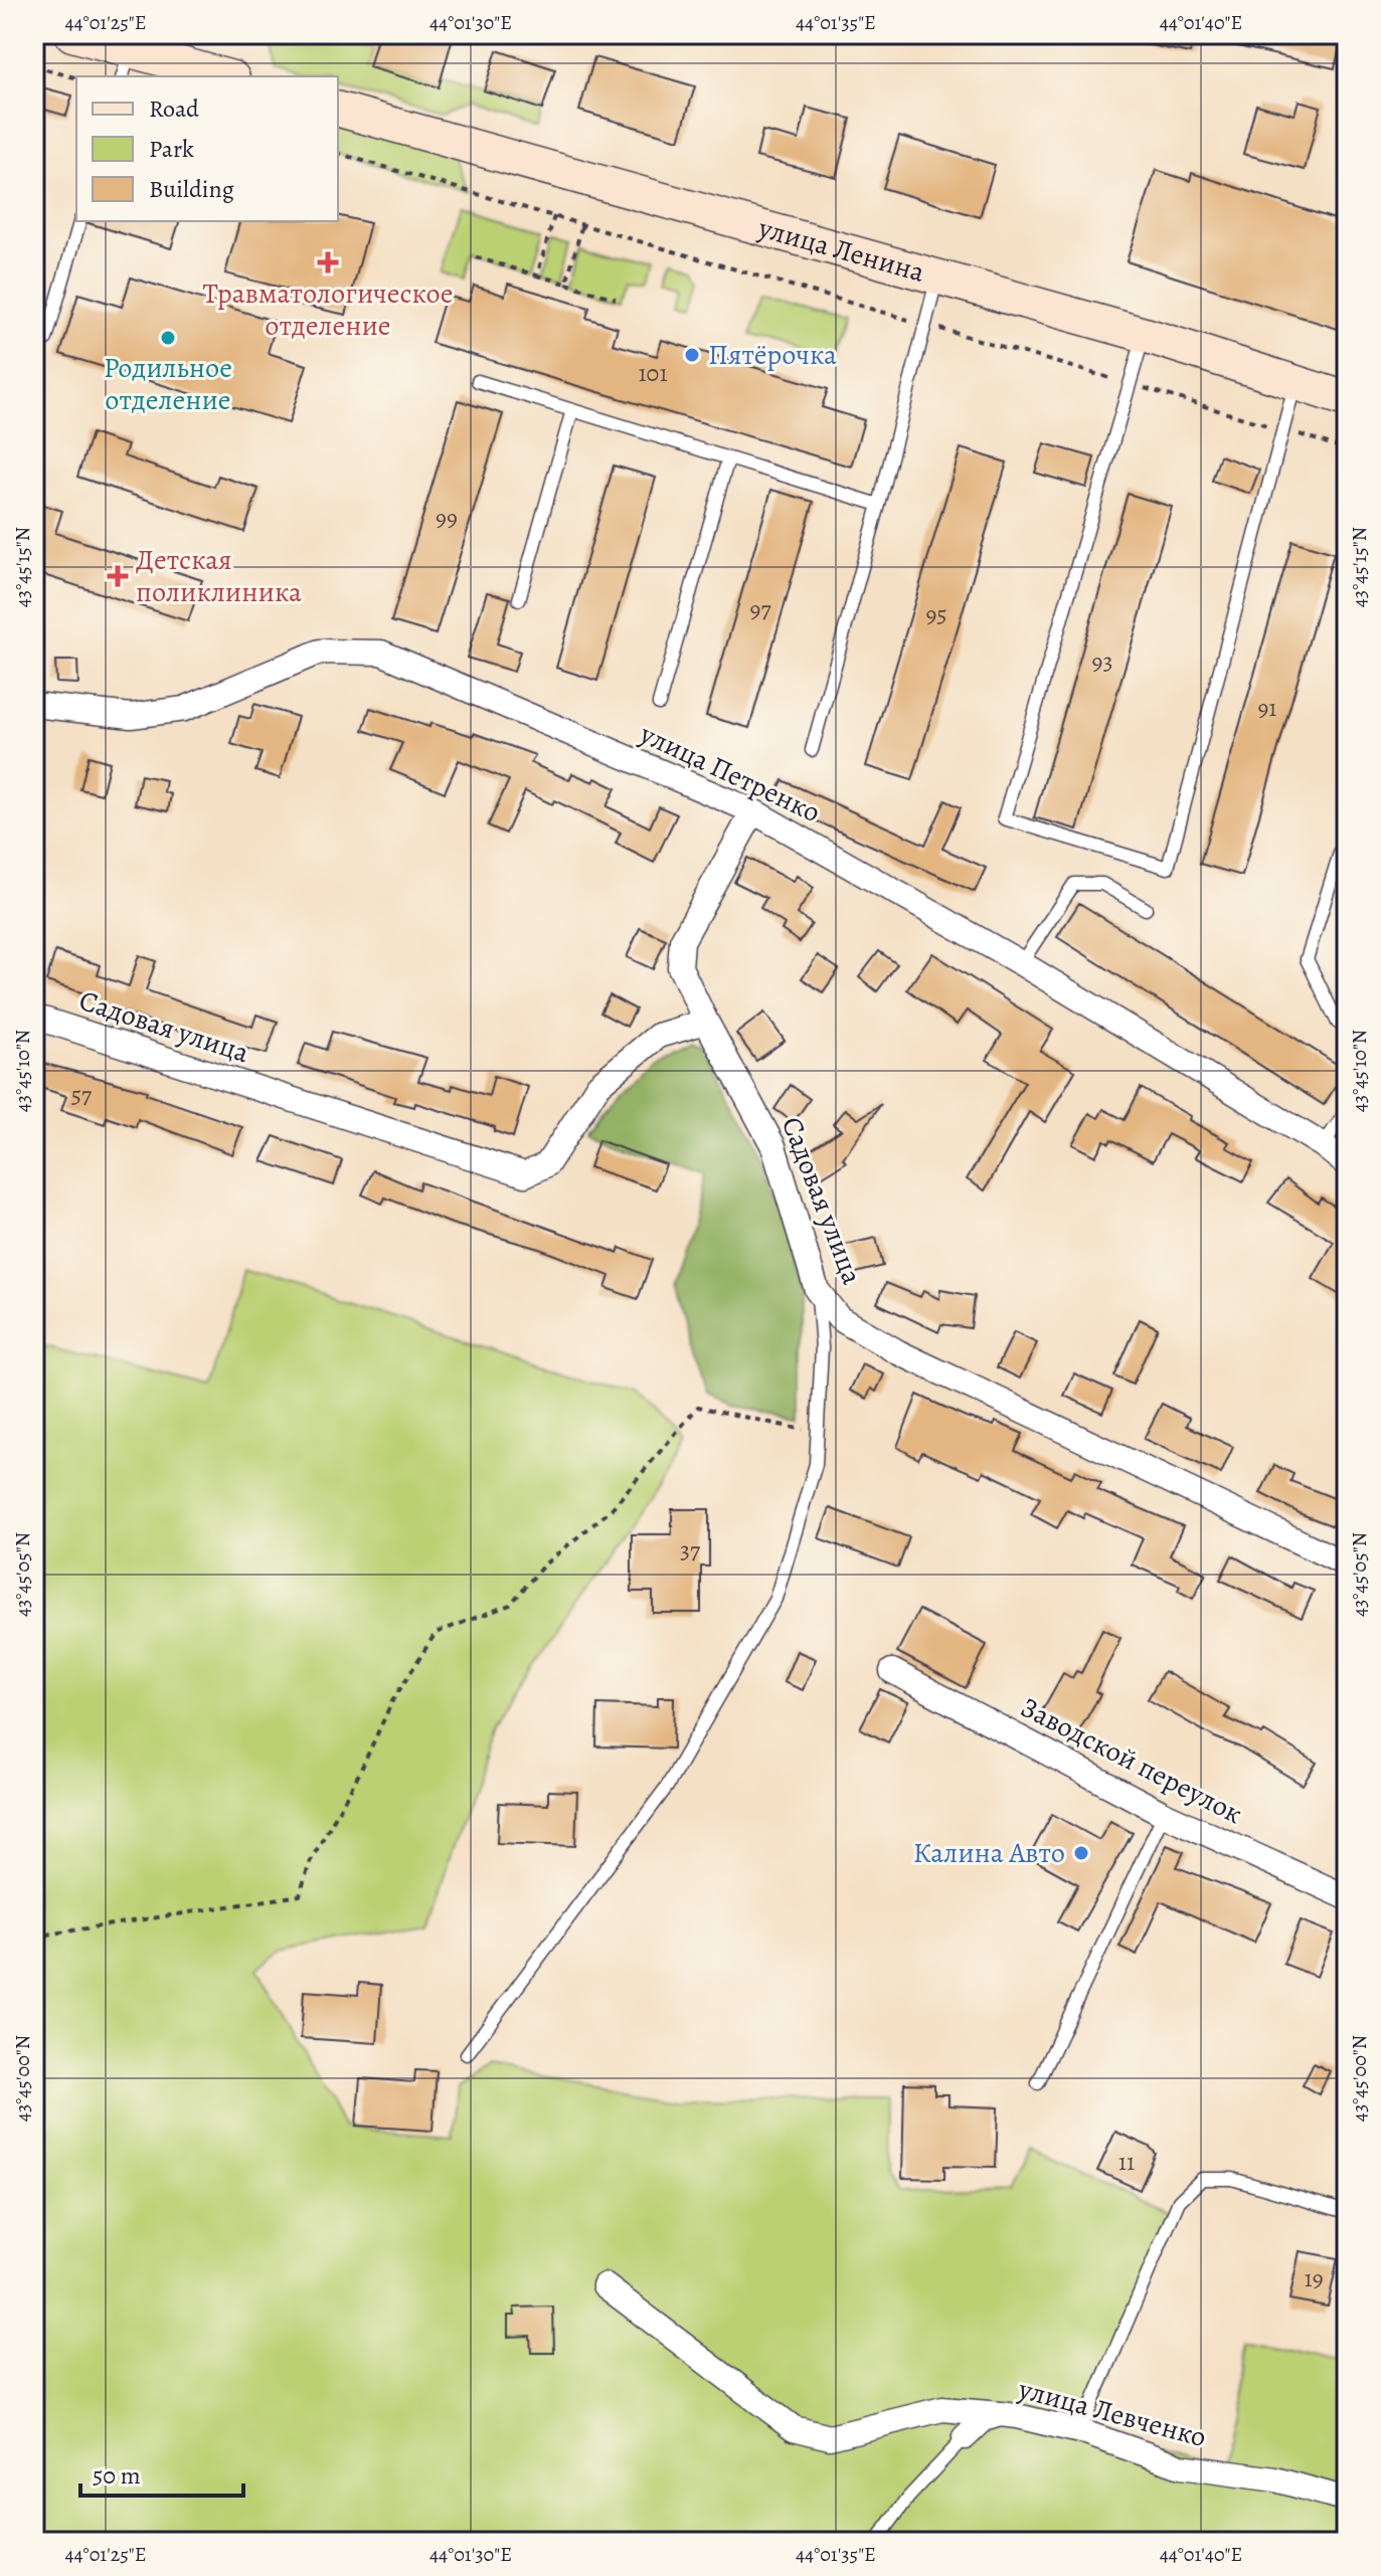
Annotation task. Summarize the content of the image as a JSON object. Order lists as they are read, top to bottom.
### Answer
{
  "streets": {
    "street": [
      "улица Ленина",
      "улица Петренко",
      "Садовая улица",
      "Заводской переулок",
      "улица Левченко"
    ]
  },
  "places": {
    "health": ["Травматологическое отделение", "Детская поликлиника"],
    "other": ["Родильное отделение", "Пятёрочка", "Калина Авто"]
  },
  "house_numbers": [
    "101",
    "99",
    "97",
    "95",
    "93",
    "91",
    "57",
    "37",
    "11",
    "19"
  ],
  "legend": ["Road", "Park", "Building"],
  "scale_bar": "50 m",
  "coordinates": [
    "44°01'25\"E",
    "44°01'30\"E",
    "44°01'35\"E",
    "44°01'40\"E",
    "43°45'15\"N",
    "43°45'10\"N",
    "43°45'05\"N",
    "43°45'00\"N"
  ]
}
